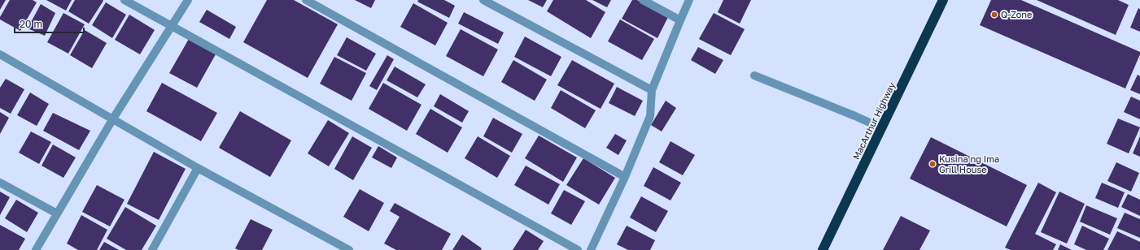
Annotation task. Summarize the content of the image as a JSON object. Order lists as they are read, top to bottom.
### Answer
{
  "streets": {
    "highway": ["MacArthur Highway"]
  },
  "places": ["Q-Zone", "Kusina ng Ima Grill House"],
  "scale_bar": "20 m"
}
